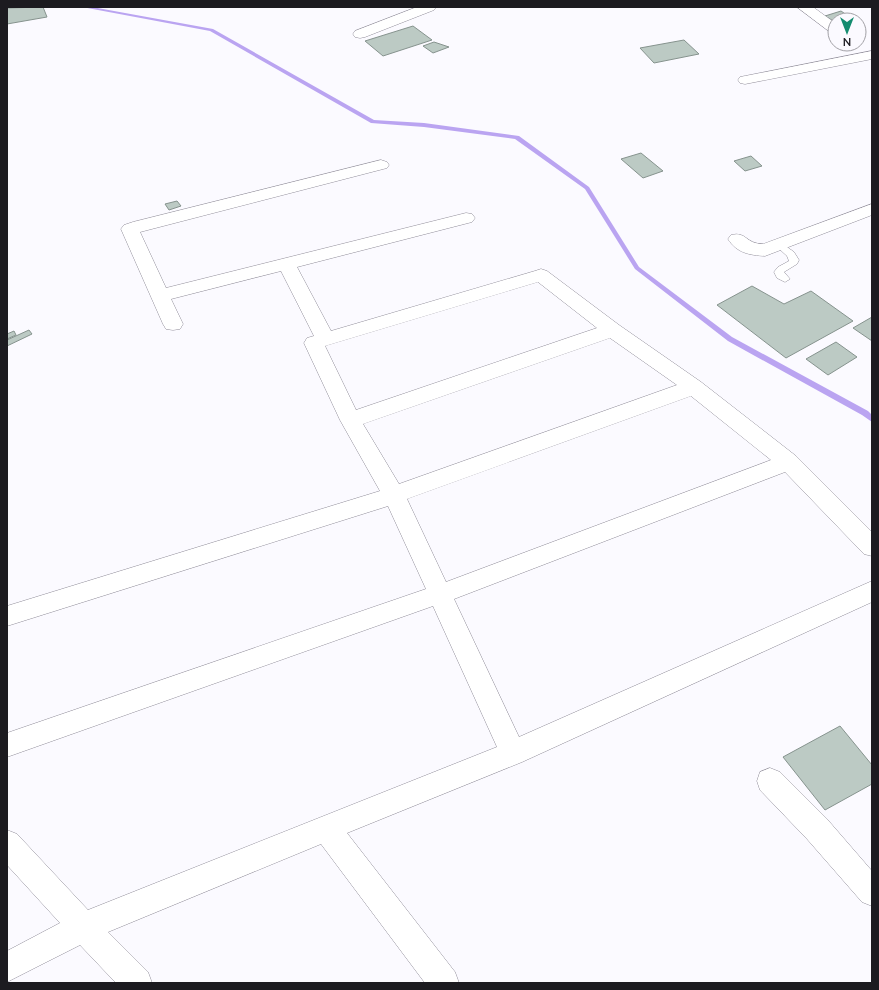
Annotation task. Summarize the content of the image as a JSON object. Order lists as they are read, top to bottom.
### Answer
{
  "north": "bottom"
}
